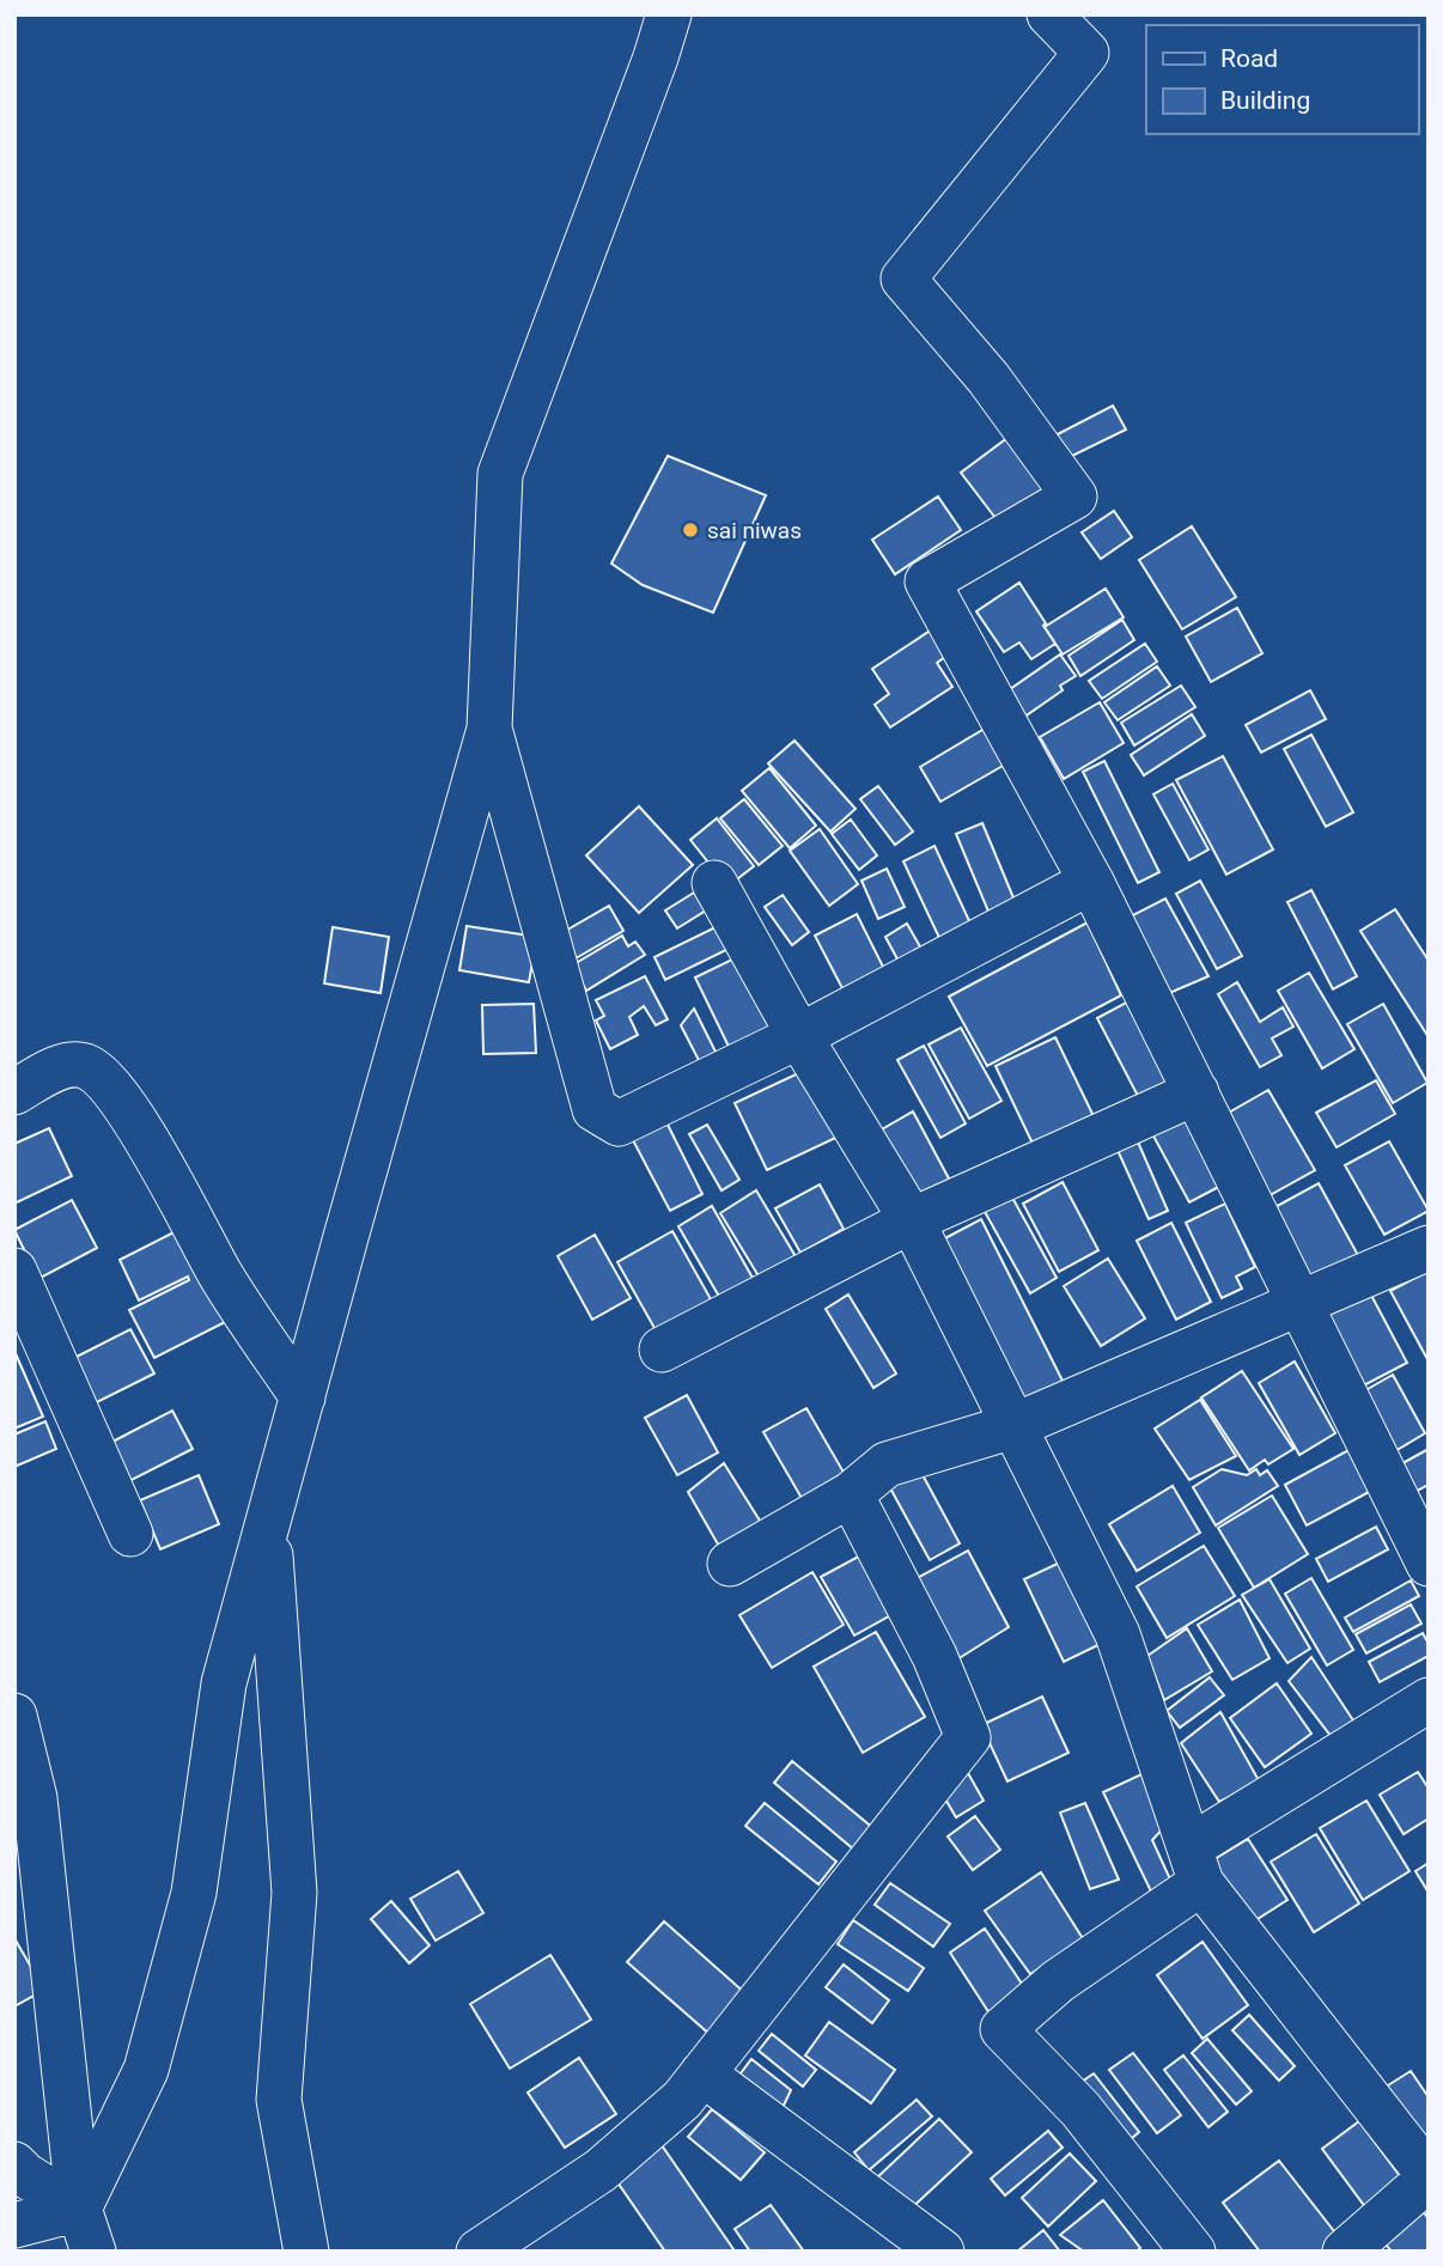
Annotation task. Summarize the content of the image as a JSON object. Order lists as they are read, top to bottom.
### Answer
{
  "places": ["sai niwas"],
  "legend": ["Road", "Building"]
}
